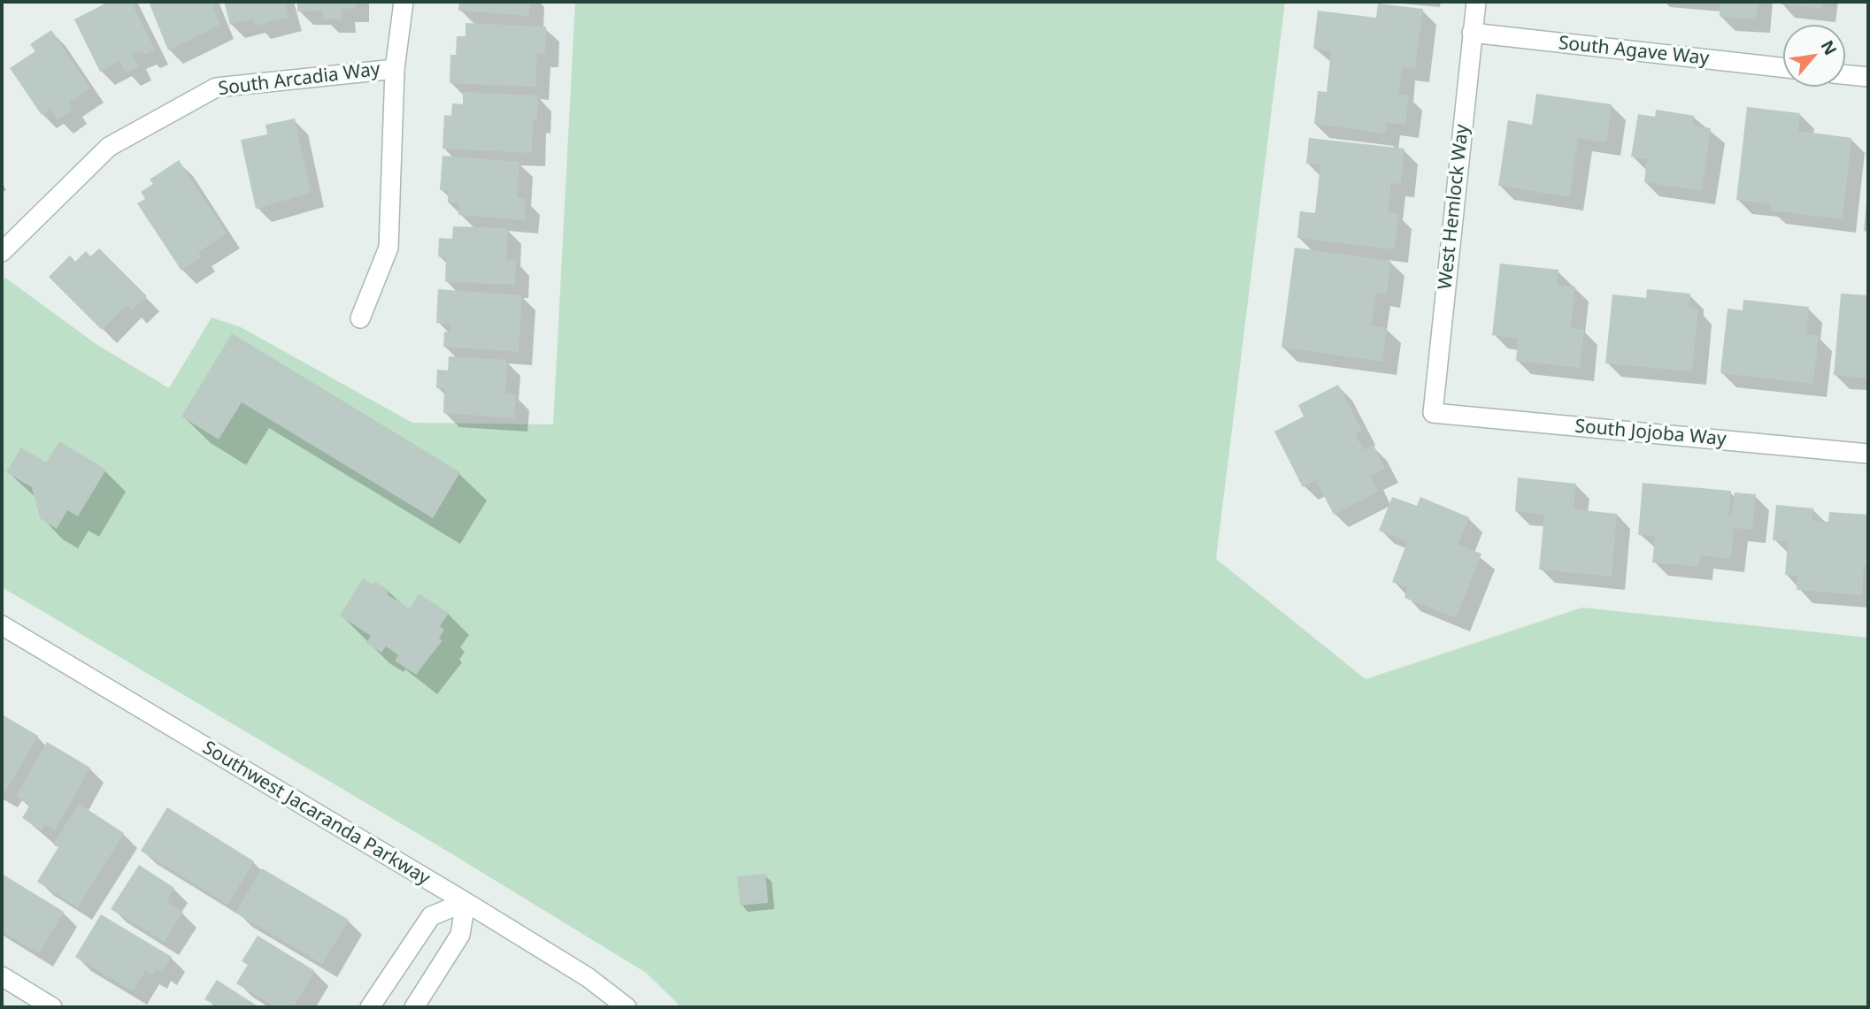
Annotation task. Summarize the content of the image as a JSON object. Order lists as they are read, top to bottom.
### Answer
{
  "streets": {
    "street": [
      "South Agave Way",
      "South Arcadia Way",
      "West Hemlock Way",
      "South Jojoba Way",
      "Southwest Jacaranda Parkway"
    ]
  },
  "crossings": [
    ["South Agave Way", "West Hemlock Way"],
    ["West Hemlock Way", "South Jojoba Way"]
  ],
  "north": "top right"
}
